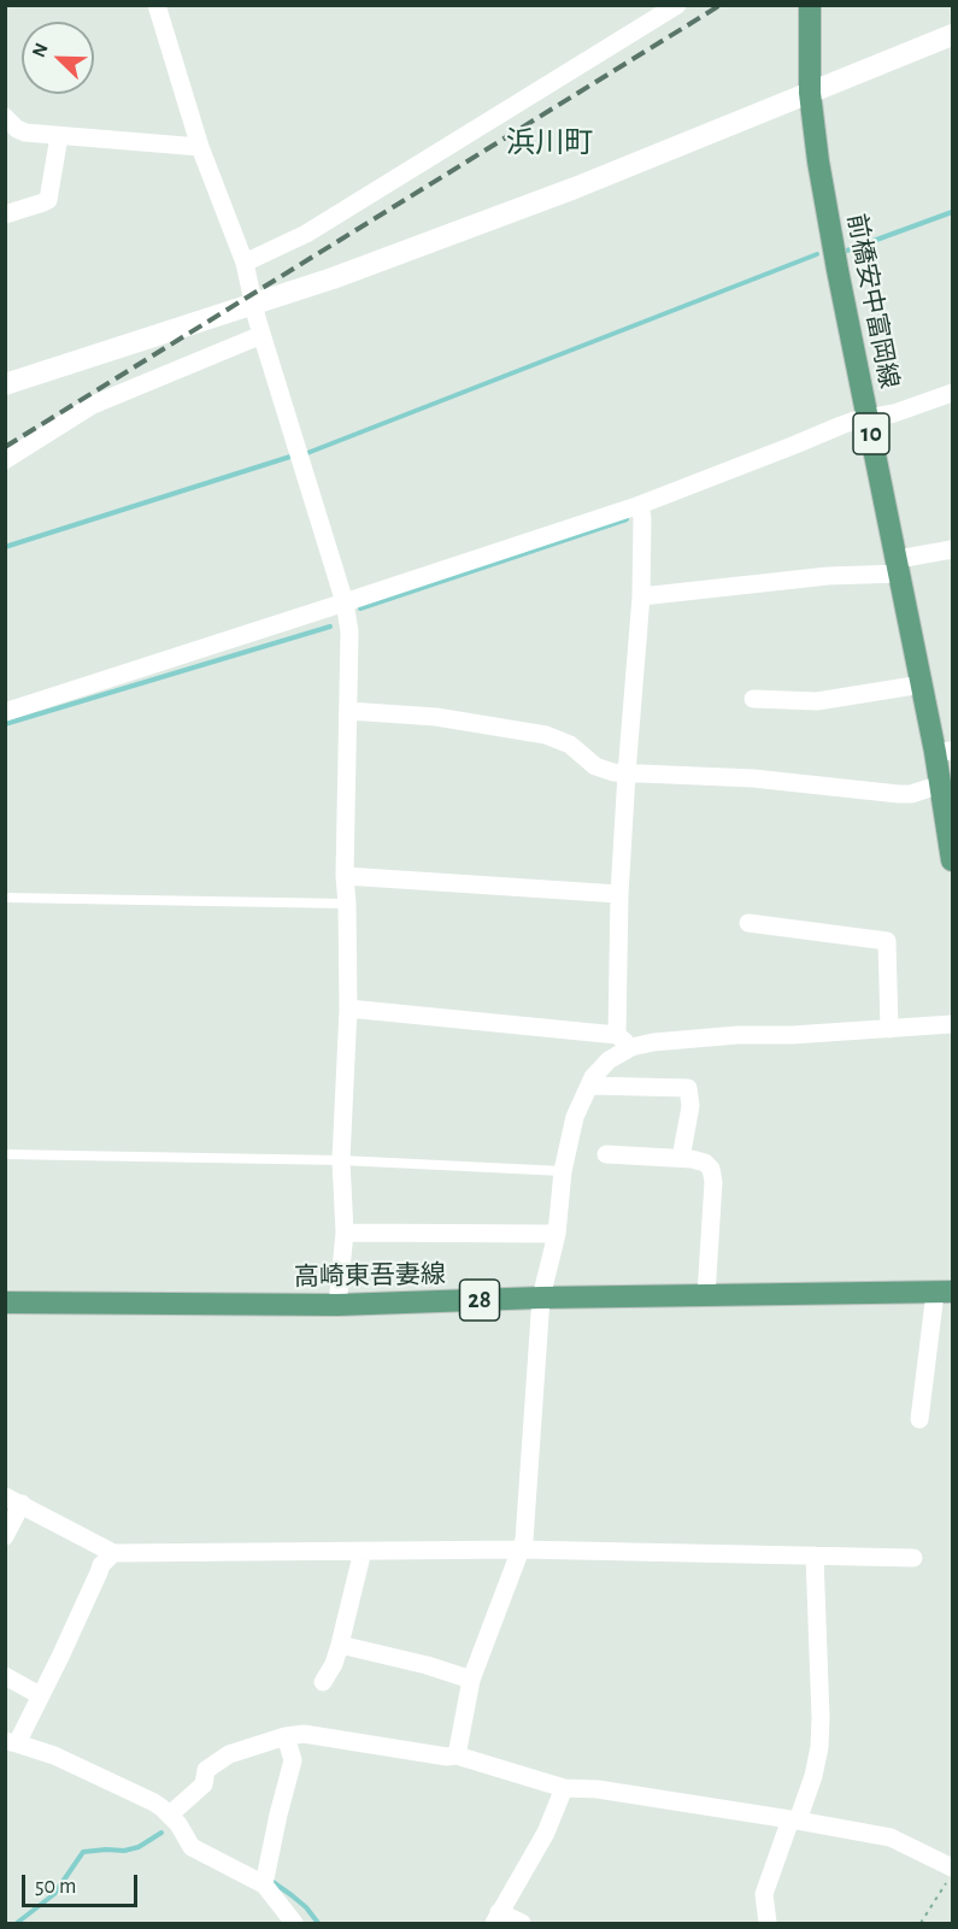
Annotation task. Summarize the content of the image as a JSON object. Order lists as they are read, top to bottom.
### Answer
{
  "streets": {
    "main road": [
      "前橋安中富岡線",
      "10",
      "高崎東吾妻線",
      "28"
    ]
  },
  "districts": ["浜川町"],
  "scale_bar": "50 m",
  "north": "top left"
}
